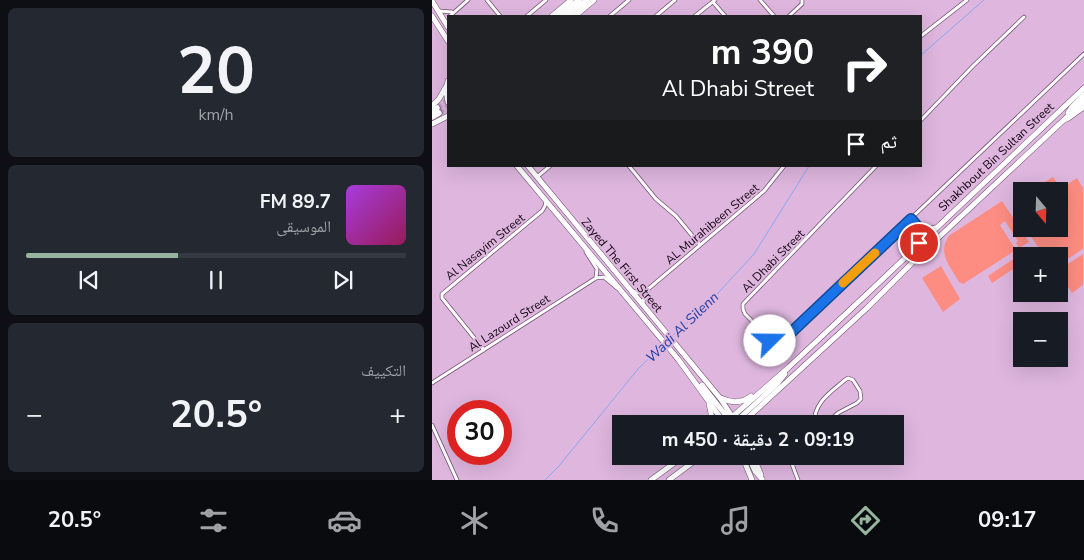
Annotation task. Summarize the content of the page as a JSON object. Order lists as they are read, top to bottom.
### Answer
{
  "streets": {
    "main road": ["Shakhbout Bin Sultan Street", "Zayed The First Street"],
    "street": [
      "AL Murahibeen Street",
      "Al Nasayim Street",
      "Al Dhabi Street",
      "Al Lazourd Street"
    ]
  },
  "crossings": [
    ["Al Nasayim Street", "Zayed The First Street"],
    ["Al Nasayim Street", "Al Lazourd Street"]
  ],
  "water": ["Wadi Al Silenn"],
  "north": "bottom",
  "page": {
    "tile": [
      ["20", "km/h"],
      "التكييف"
    ],
    "turn": ["390 m", "Al Dhabi Street"],
    "then": "ثم",
    "map_buttons": ["+", "−"],
    "song": ["89.7 FM", "الموسيقى"],
    "heat": ["−", "20.5°", "+"],
    "limit": "30",
    "trip": "09:19 · 2 دقيقة · 450 m",
    "tabs": ["09:17", "20.5°"]
  }
}
